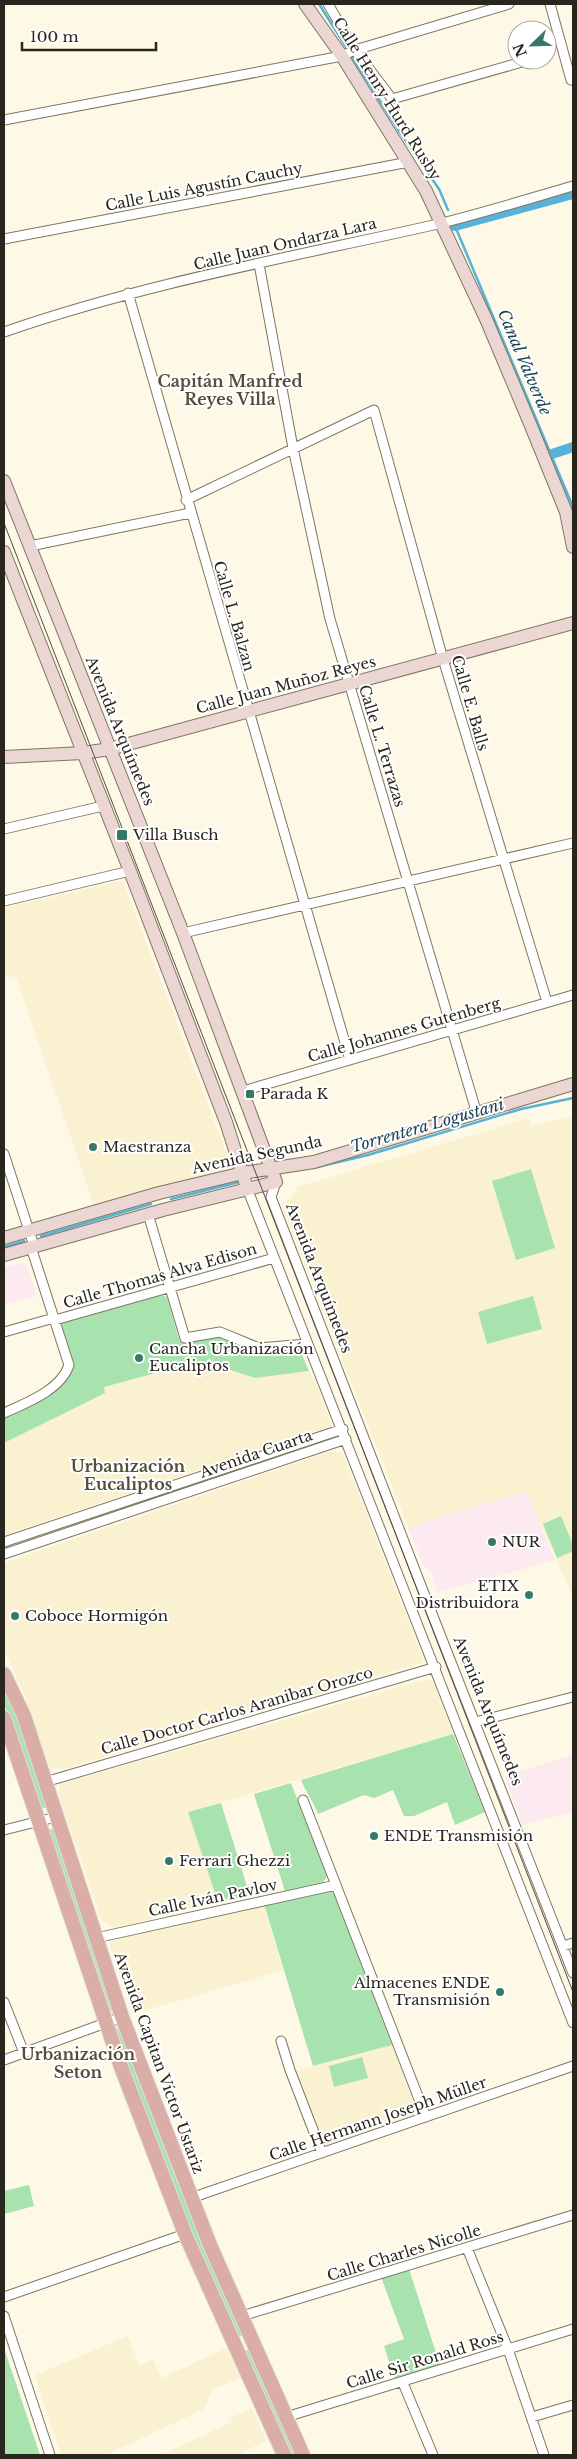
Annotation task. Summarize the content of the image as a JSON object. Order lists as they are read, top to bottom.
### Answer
{
  "streets": {
    "main road": [
      "Calle Henry Hurd Rusby",
      "Calle Juan Muñoz Reyes",
      "Avenida Arquímedes",
      "Avenida Segunda",
      "Avenida Capitan Víctor Ustariz"
    ],
    "street": [
      "Calle Luis Agustín Cauchy",
      "Calle Juan Ondarza Lara",
      "Calle L. Balzan",
      "Calle E. Balls",
      "Calle L. Terrazas",
      "Calle Johannes Gutenberg",
      "Calle Thomas Alva Edison",
      "Avenida Cuarta",
      "Calle Doctor Carlos Aranibar Orozco",
      "Calle Iván Pavlov",
      "Calle Hermann Joseph Müller",
      "Calle Charles Nicolle",
      "Calle Sir Ronald Ross"
    ]
  },
  "crossings": [
    ["Calle Henry Hurd Rusby", "Calle Luis Agustín Cauchy"],
    ["Calle Henry Hurd Rusby", "Calle Juan Ondarza Lara"],
    ["Calle Juan Ondarza Lara", "Calle L. Balzan"],
    ["Calle Juan Ondarza Lara", "Calle L. Terrazas"],
    ["Calle L. Balzan", "Calle Juan Muñoz Reyes"],
    ["Calle L. Balzan", "Calle Johannes Gutenberg"],
    ["Calle Juan Muñoz Reyes", "Calle E. Balls"],
    ["Calle Juan Muñoz Reyes", "Avenida Arquímedes"],
    ["Calle Juan Muñoz Reyes", "Calle L. Terrazas"],
    ["Calle E. Balls", "Calle L. Terrazas"],
    ["Calle E. Balls", "Calle Johannes Gutenberg"],
    ["Avenida Arquímedes", "Calle Johannes Gutenberg"],
    ["Avenida Arquímedes", "Avenida Segunda"],
    ["Calle L. Terrazas", "Calle Johannes Gutenberg"],
    ["Calle L. Terrazas", "Avenida Segunda"],
    ["Calle Doctor Carlos Aranibar Orozco", "Avenida Capitan Víctor Ustariz"],
    ["Calle Iván Pavlov", "Avenida Capitan Víctor Ustariz"],
    ["Avenida Capitan Víctor Ustariz", "Calle Hermann Joseph Müller"],
    ["Avenida Capitan Víctor Ustariz", "Calle Charles Nicolle"],
    ["Avenida Capitan Víctor Ustariz", "Calle Sir Ronald Ross"]
  ],
  "districts": ["Capitán Manfred Reyes Villa", "Urbanización Eucaliptos", "Urbanización Seton"],
  "water": ["Canal Valverde", "Torrentera Logustani"],
  "places": {
    "transit": ["Villa Busch", "Parada K"],
    "other": [
      "Maestranza",
      "Cancha Urbanización Eucaliptos",
      "NUR",
      "ETIX Distribuidora",
      "Coboce Hormigón",
      "ENDE Transmisión",
      "Ferrari Ghezzi",
      "Almacenes ENDE Transmisión"
    ]
  },
  "scale_bar": "100 m",
  "north": "bottom left"
}
